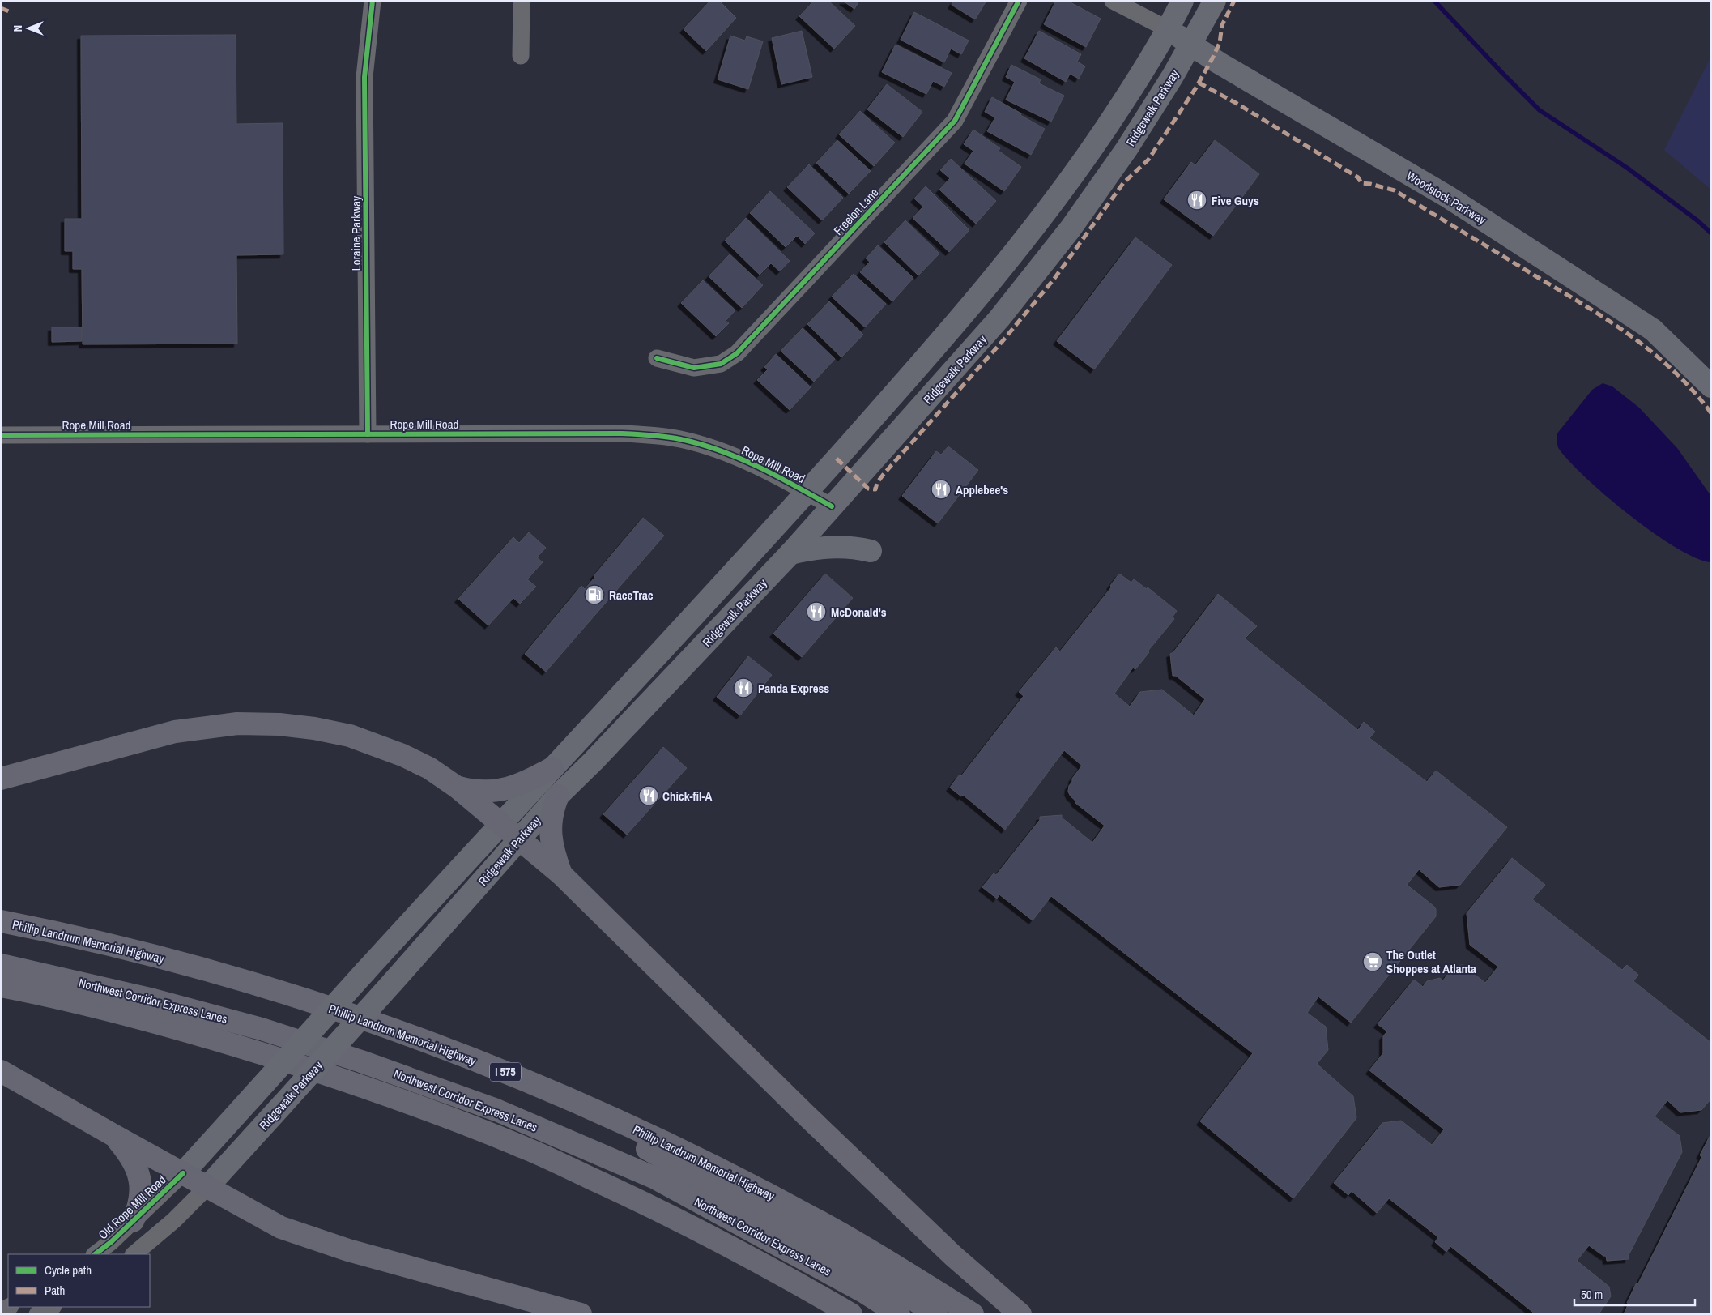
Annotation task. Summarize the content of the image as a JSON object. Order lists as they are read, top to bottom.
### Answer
{
  "streets": {
    "highway": ["Phillip Landrum Memorial Highway", "Northwest Corridor Express Lanes", "I 575"],
    "main road": ["Ridgewalk Parkway", "Woodstock Parkway", "Old Rope Mill Road"],
    "street": ["Freelon Lane", "Loraine Parkway", "Rope Mill Road"]
  },
  "crossings": [
    ["Ridgewalk Parkway", "Woodstock Parkway"],
    ["Ridgewalk Parkway", "Rope Mill Road"],
    ["Ridgewalk Parkway", "Old Rope Mill Road"],
    ["Loraine Parkway", "Rope Mill Road"]
  ],
  "places": {
    "restaurant": [
      "Five Guys",
      "Applebee's",
      "McDonald's",
      "Panda Express",
      "Chick-fil-A"
    ],
    "fuel station": ["RaceTrac"],
    "supermarket": ["The Outlet Shoppes at Atlanta"]
  },
  "legend": ["Cycle path", "Path"],
  "scale_bar": "50 m",
  "north": "left"
}
